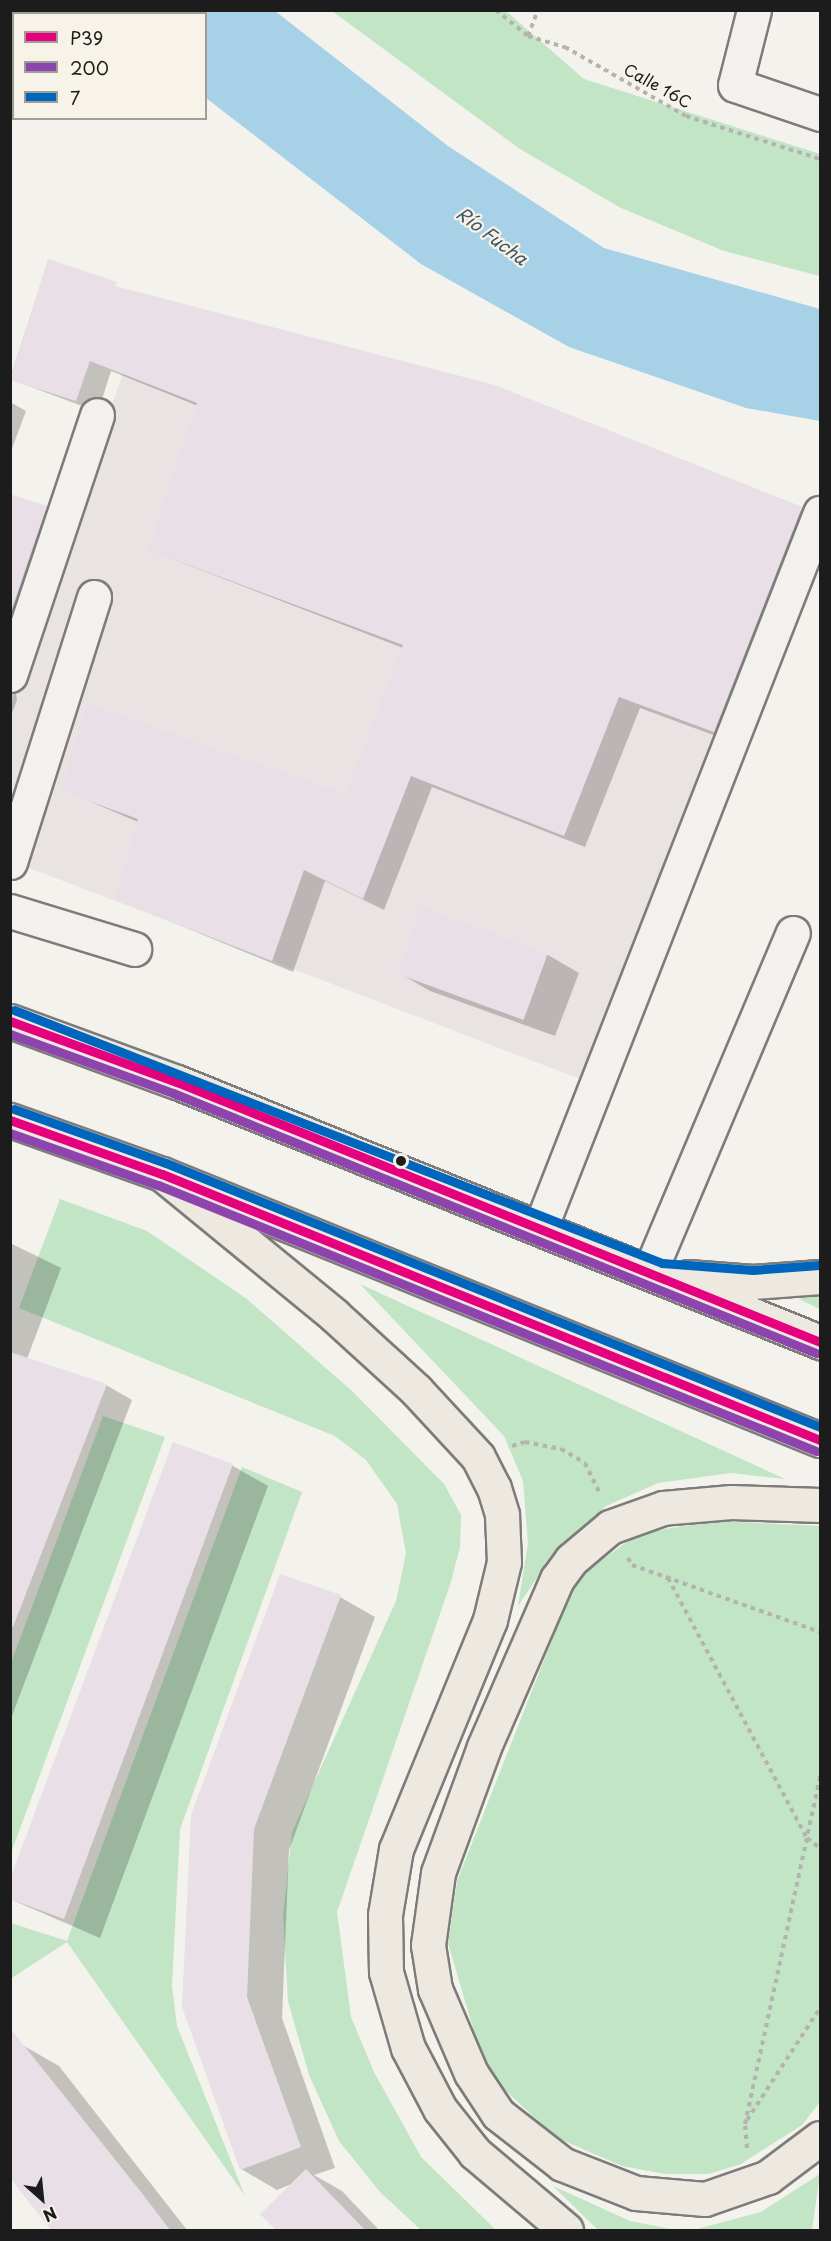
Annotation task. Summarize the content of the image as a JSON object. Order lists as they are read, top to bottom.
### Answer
{
  "streets": {
    "path": ["Calle 16C"]
  },
  "water": ["Río Fucha"],
  "lines": ["transit line 7", "transit line P39", "transit line 200"],
  "legend": ["P39", "200", "7"],
  "north": "bottom right"
}
